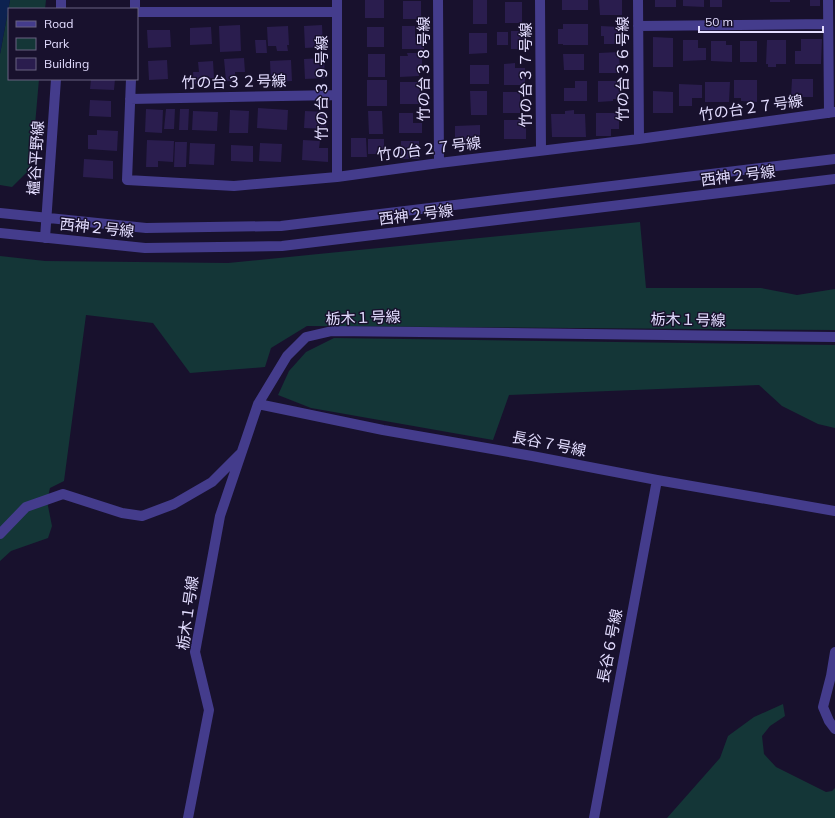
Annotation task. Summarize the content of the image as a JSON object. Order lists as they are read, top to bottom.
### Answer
{
  "streets": {
    "street": [
      "竹の台３８号線",
      "竹の台３６号線",
      "竹の台３７号線",
      "竹の台３２号線",
      "竹の台３９号線",
      "竹の台２７号線",
      "櫨谷平野線",
      "西神２号線",
      "栃木１号線",
      "長谷７号線",
      "長谷６号線"
    ]
  },
  "crossings": [
    ["竹の台３８号線", "竹の台２７号線"],
    ["竹の台３６号線", "竹の台２７号線"],
    ["竹の台３７号線", "竹の台２７号線"],
    ["竹の台３２号線", "竹の台３９号線"],
    ["竹の台３２号線", "竹の台２７号線"],
    ["竹の台３９号線", "竹の台２７号線"],
    ["櫨谷平野線", "西神２号線"],
    ["栃木１号線", "長谷７号線"],
    ["長谷７号線", "長谷６号線"]
  ],
  "legend": ["Road", "Park", "Building"],
  "scale_bar": "50 m"
}
